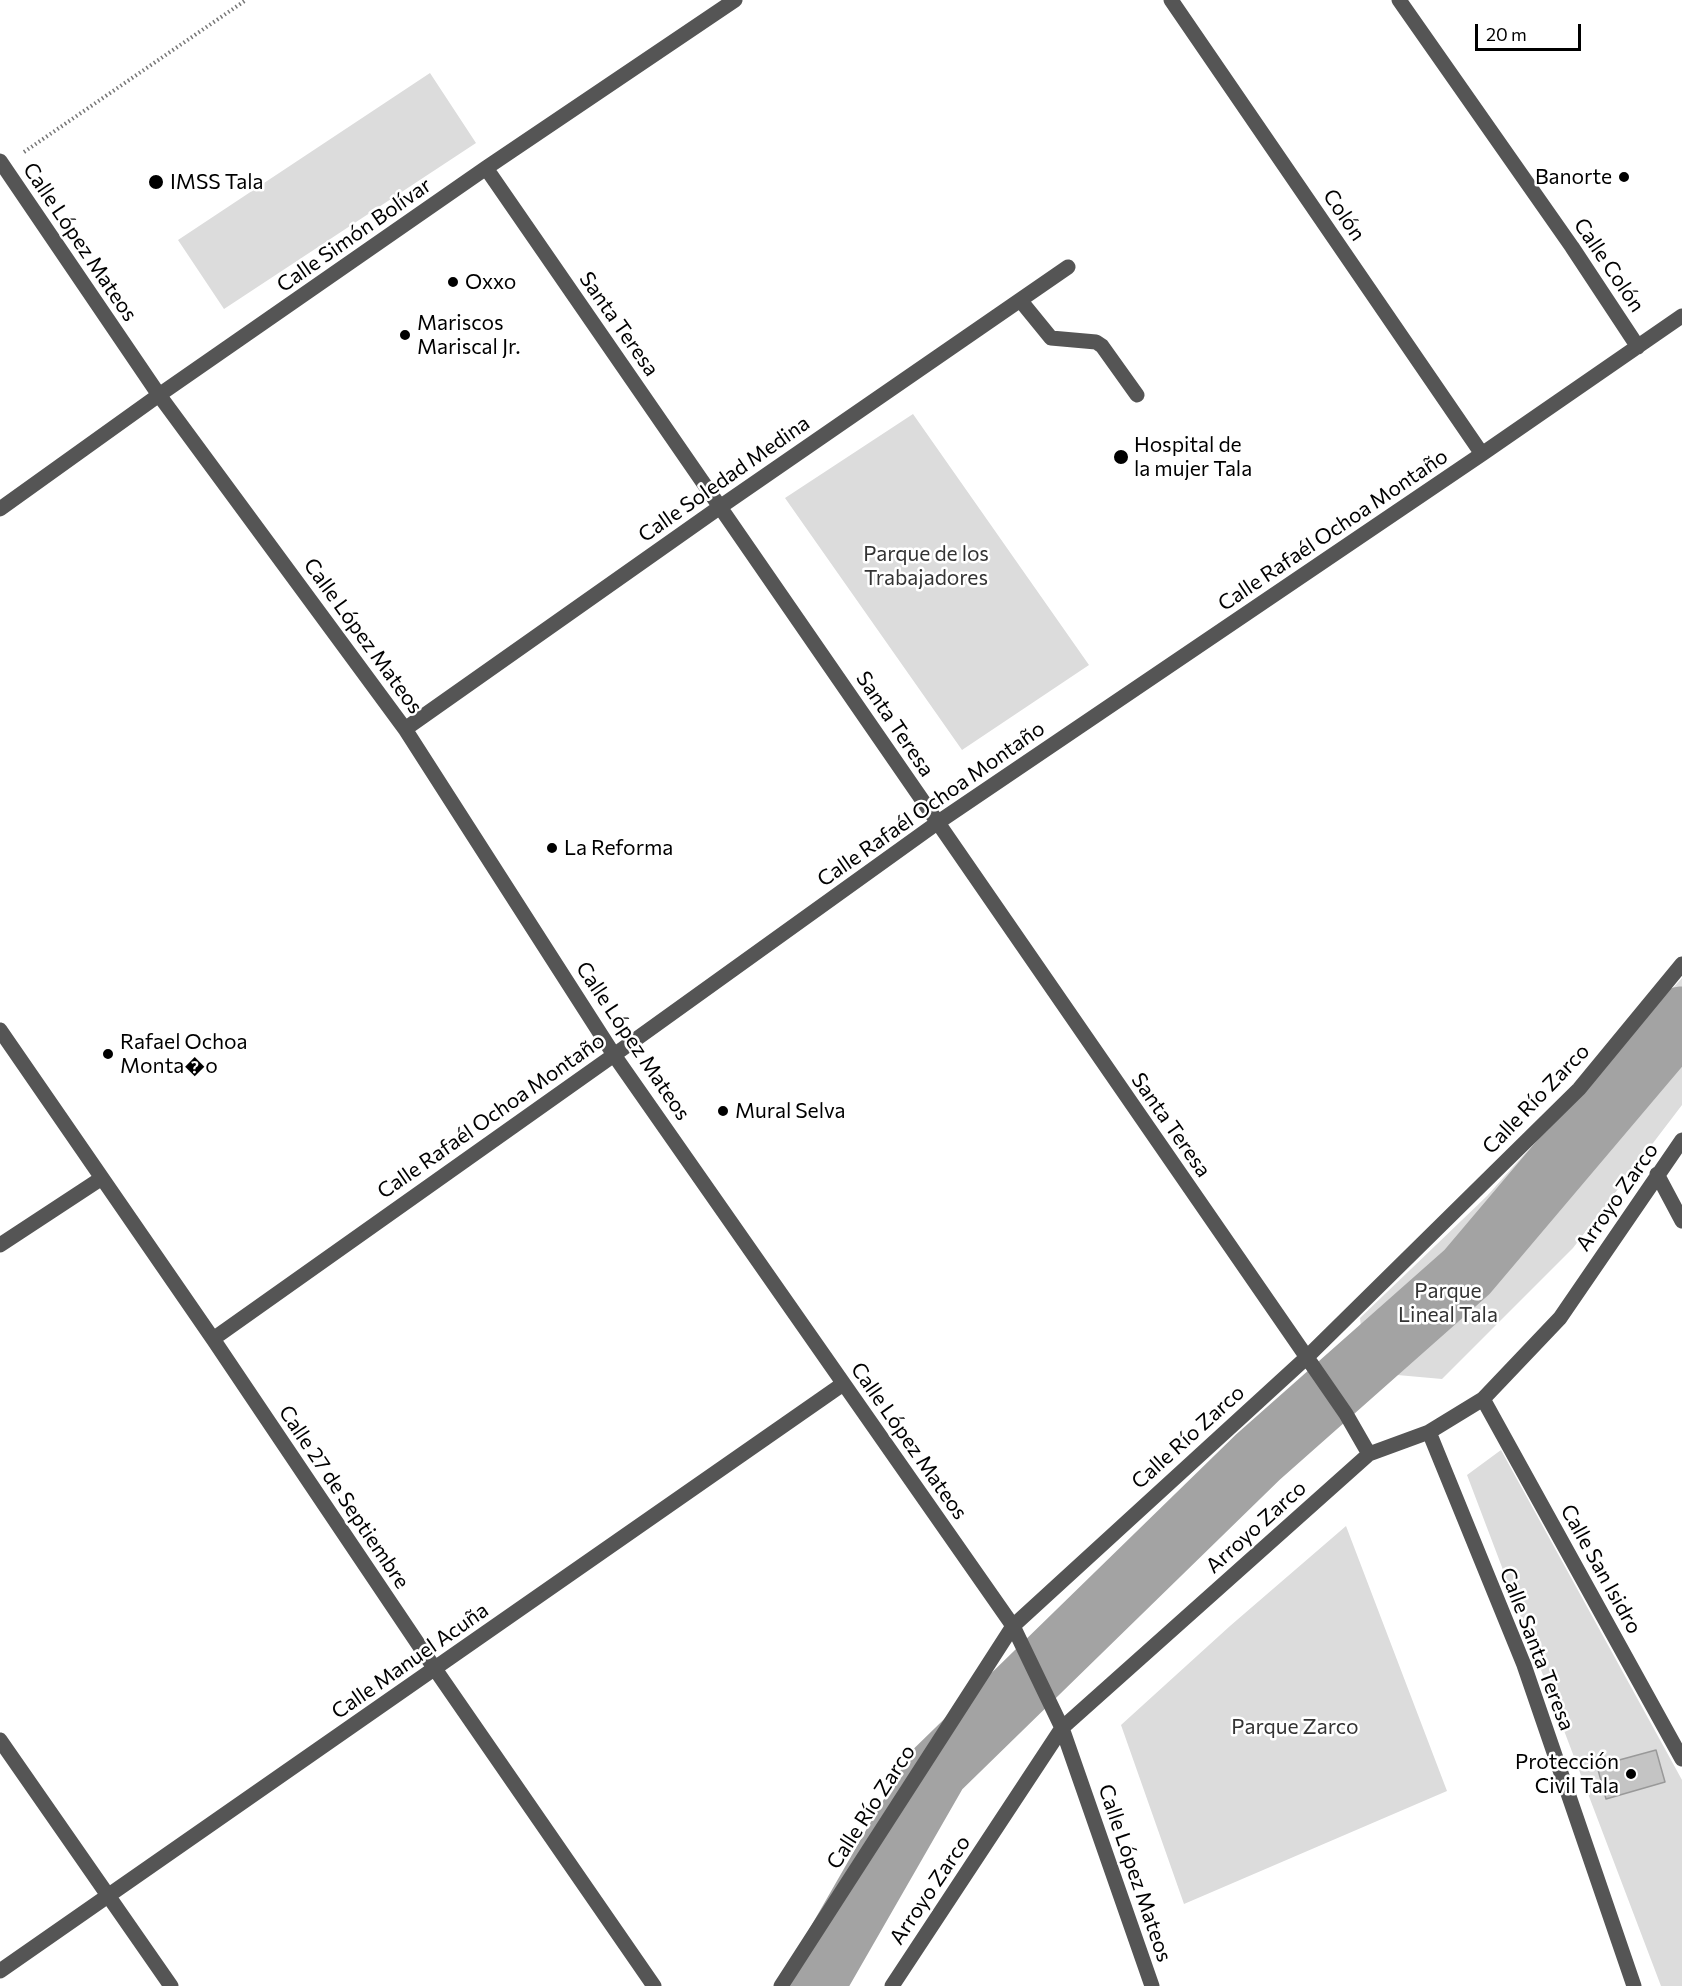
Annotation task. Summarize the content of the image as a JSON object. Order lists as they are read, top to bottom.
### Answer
{
  "streets": {
    "street": [
      "Colón",
      "Calle Simón Bolívar",
      "Calle López Mateos",
      "Calle Colón",
      "Santa Teresa",
      "Calle Soledad Medina",
      "Calle Rafaél Ochoa Montaño",
      "Calle Río Zarco",
      "Arroyo Zarco",
      "Calle 27 de Septiembre",
      "Calle San Isidro",
      "Calle Santa Teresa",
      "Calle Manuel Acuña"
    ]
  },
  "crossings": [
    ["Colón", "Calle Rafaél Ochoa Montaño"],
    ["Calle Simón Bolívar", "Calle López Mateos"],
    ["Calle Simón Bolívar", "Santa Teresa"],
    ["Calle López Mateos", "Calle Soledad Medina"],
    ["Calle López Mateos", "Calle Rafaél Ochoa Montaño"],
    ["Calle López Mateos", "Calle Río Zarco"],
    ["Calle López Mateos", "Arroyo Zarco"],
    ["Calle López Mateos", "Calle Manuel Acuña"],
    ["Calle Colón", "Calle Rafaél Ochoa Montaño"],
    ["Santa Teresa", "Calle Soledad Medina"],
    ["Santa Teresa", "Calle Rafaél Ochoa Montaño"],
    ["Santa Teresa", "Calle Río Zarco"],
    ["Santa Teresa", "Arroyo Zarco"],
    ["Calle Rafaél Ochoa Montaño", "Calle 27 de Septiembre"],
    ["Arroyo Zarco", "Calle San Isidro"],
    ["Arroyo Zarco", "Calle Santa Teresa"],
    ["Calle 27 de Septiembre", "Calle Manuel Acuña"]
  ],
  "parks": ["Parque de los Trabajadores", "Parque Lineal Tala", "Parque Zarco"],
  "places": [
    "Banorte",
    "IMSS Tala",
    "Oxxo",
    "Mariscos Mariscal Jr.",
    "Hospital de la mujer Tala",
    "La Reforma",
    "Rafael Ochoa Monta�o",
    "Mural Selva",
    "Protección Civil Tala"
  ],
  "scale_bar": "20 m"
}
